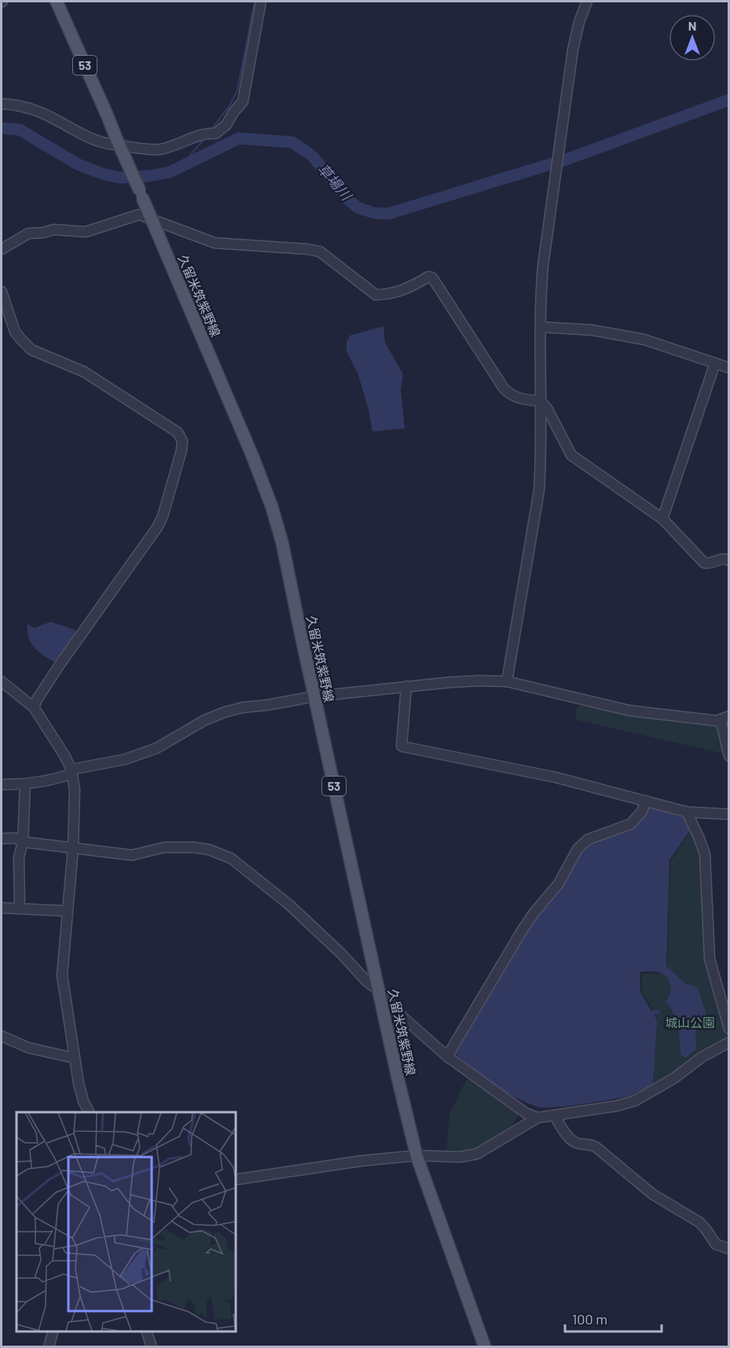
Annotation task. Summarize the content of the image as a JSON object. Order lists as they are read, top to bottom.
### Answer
{
  "streets": {
    "main road": ["53", "久留米筑紫野線"]
  },
  "water": ["草場川"],
  "parks": ["城山公園"],
  "scale_bar": "100 m",
  "north": "top"
}
